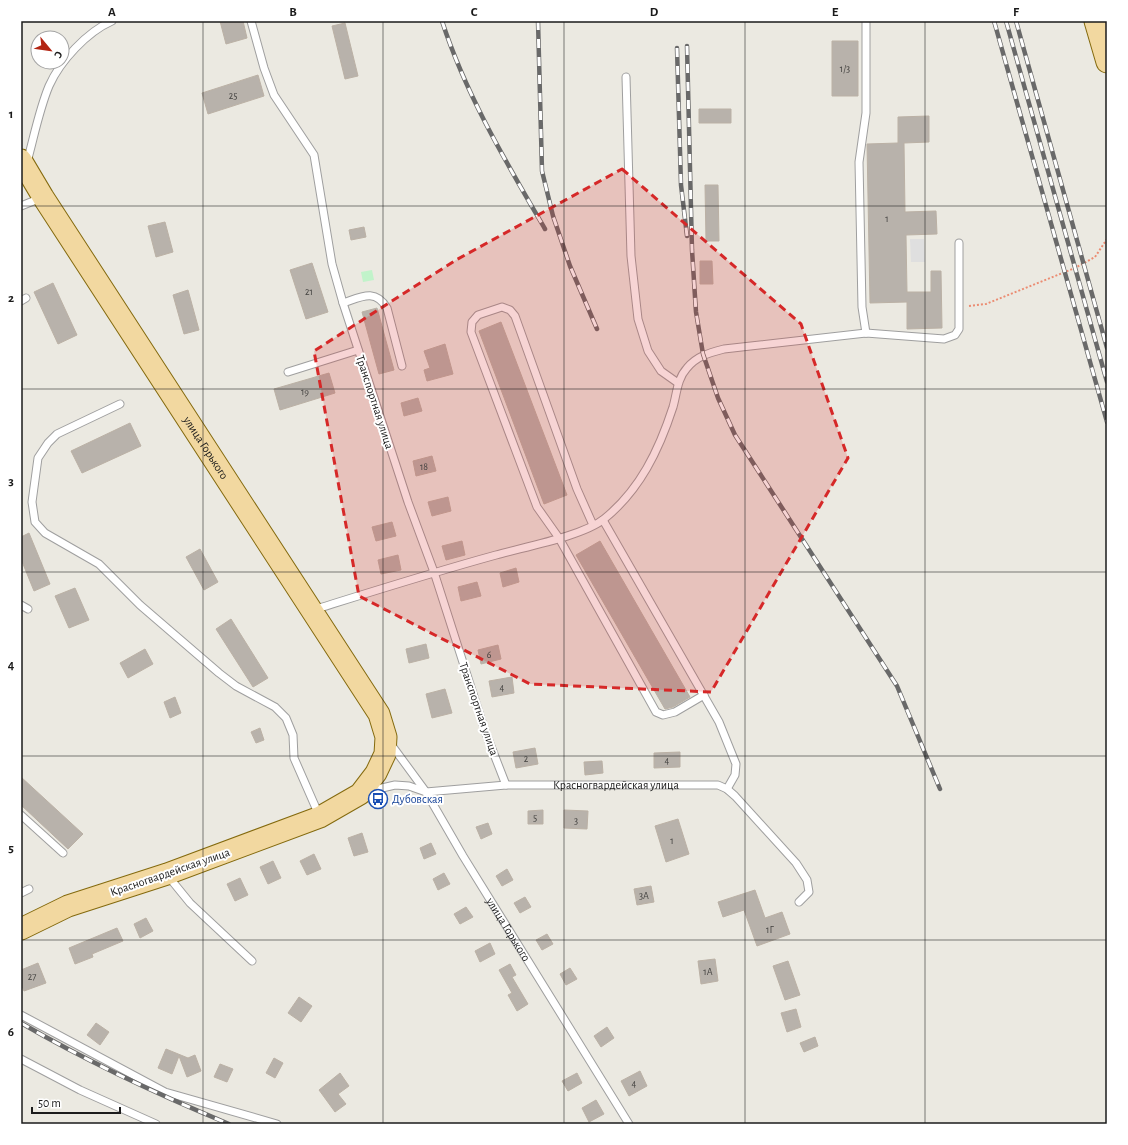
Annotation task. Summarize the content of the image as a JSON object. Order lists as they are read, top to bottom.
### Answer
{
  "streets": {
    "main road": ["улица Горького", "Красногвардейская улица"],
    "lane": ["Транспортная улица"]
  },
  "crossings": [
    ["Транспортная улица", "Красногвардейская улица"],
    ["улица Горького", "Красногвардейская улица"]
  ],
  "places": {
    "bus stop": ["Дубовская"]
  },
  "house_numbers": [
    "1/3",
    "25",
    "1",
    "21",
    "19",
    "18",
    "6",
    "4",
    "2",
    "4",
    "5",
    "3",
    "1",
    "3А",
    "1Г",
    "1А",
    "27",
    "4"
  ],
  "scale_bar": "50 m",
  "north": "bottom right",
  "grid": {
    "columns": [
      "A",
      "B",
      "C",
      "D",
      "E",
      "F"
    ],
    "rows": [
      "1",
      "2",
      "3",
      "4",
      "5",
      "6"
    ]
  }
}
